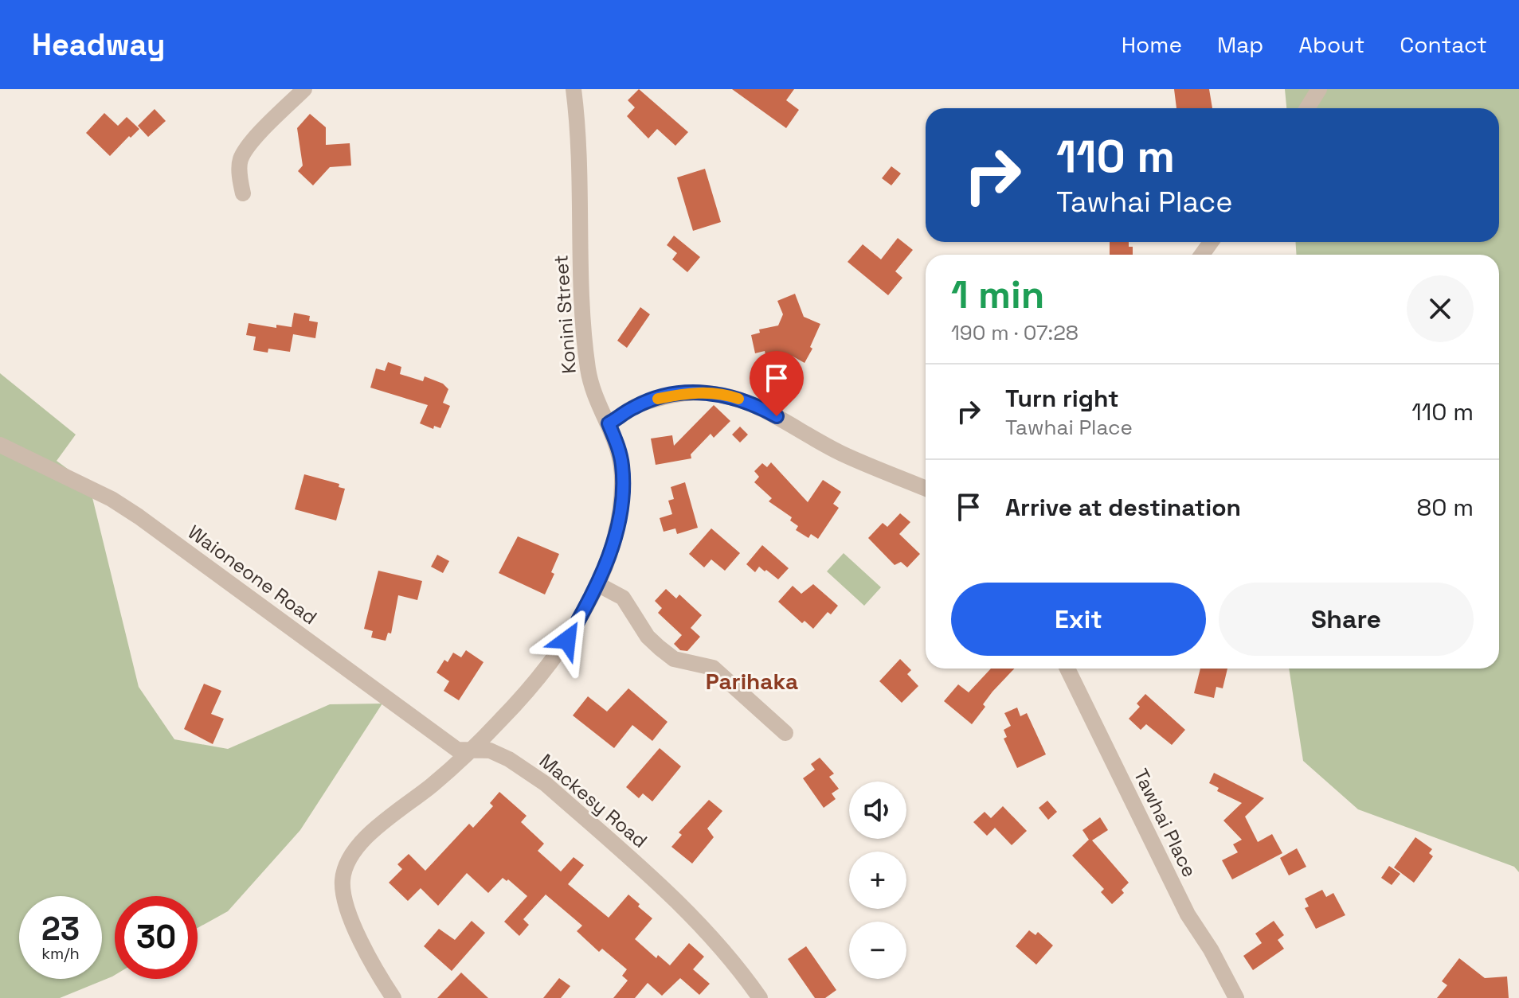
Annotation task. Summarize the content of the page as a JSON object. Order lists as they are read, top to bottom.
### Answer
{
  "streets": {
    "street": [
      "Konini Street",
      "Waioneone Road",
      "Mackesy Road",
      "Tawhai Place"
    ]
  },
  "crossings": [
    ["Konini Street", "Waioneone Road"],
    ["Konini Street", "Mackesy Road"],
    ["Waioneone Road", "Mackesy Road"]
  ],
  "districts": ["Parihaka"],
  "page": {
    "header": "Headway",
    "nav": [
      "Home",
      "Map",
      "About",
      "Contact"
    ],
    "turn": ["110 m", "Tawhai Place"],
    "heading": ["1 min", "190 m · 07:28"],
    "list": [
      {
        "name": "Turn right",
        "note": "Tawhai Place",
        "value": "110 m"
      },
      {
        "name": "Arrive at destination",
        "value": "80 m"
      }
    ],
    "buttons": ["Exit", "Share"],
    "map_buttons": ["+", "−"],
    "speed": "23 km/h",
    "limit": "30"
  }
}
